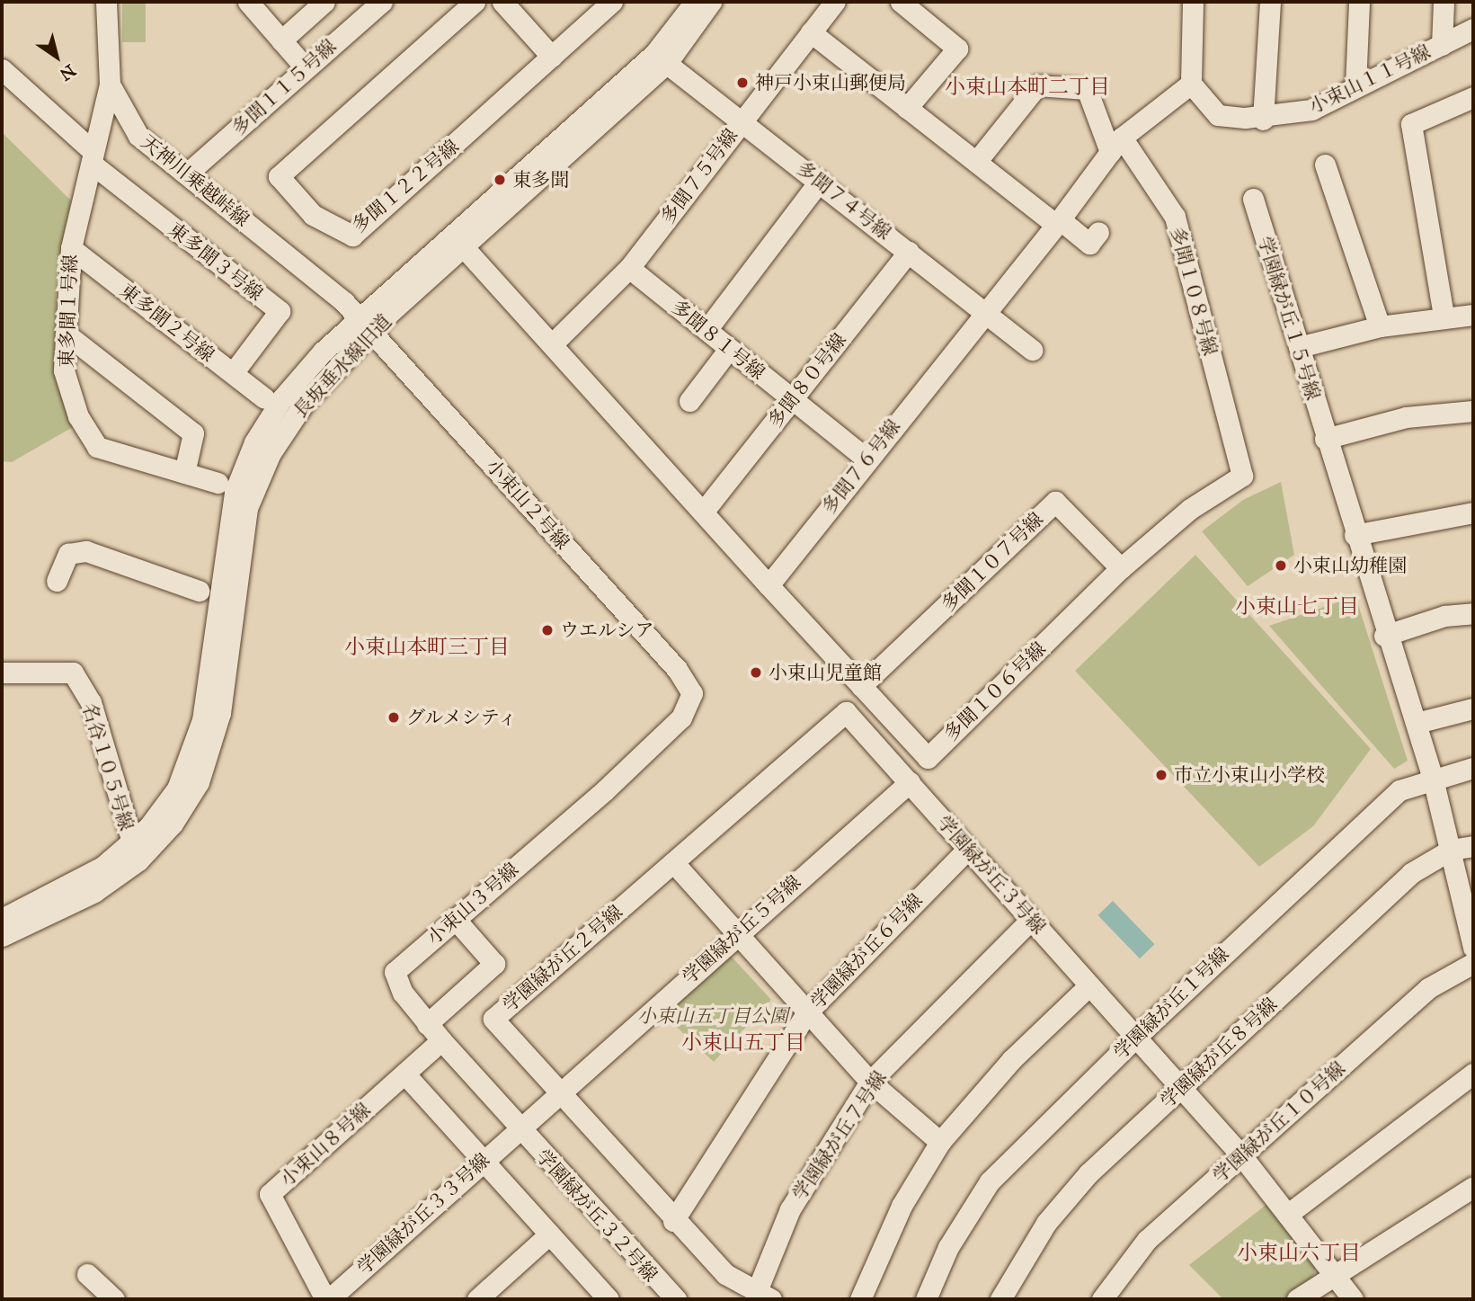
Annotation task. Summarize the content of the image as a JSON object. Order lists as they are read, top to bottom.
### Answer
{
  "streets": {
    "street": [
      "小束山１１号線",
      "多聞１１５号線",
      "多聞７５号線",
      "天神川乗越峠線",
      "多聞１２２号線",
      "多聞７４号線",
      "東多聞３号線",
      "多聞１０８号線",
      "東多聞１号線",
      "学園緑が丘１５号線",
      "東多聞２号線",
      "多聞８１号線",
      "長坂垂水線旧道",
      "多聞８０号線",
      "多聞７６号線",
      "小束山２号線",
      "多聞１０７号線",
      "多聞１０６号線",
      "名谷１０５号線",
      "学園緑が丘３号線",
      "小束山３号線",
      "学園緑が丘５号線",
      "学園緑が丘６号線",
      "学園緑が丘２号線",
      "学園緑が丘１号線",
      "学園緑が丘８号線",
      "学園緑が丘１０号線",
      "学園緑が丘７号線",
      "小束山８号線",
      "学園緑が丘３３号線",
      "学園緑が丘３２号線"
    ]
  },
  "crossings": [
    ["小束山１１号線", "多聞７６号線"],
    ["多聞１１５号線", "天神川乗越峠線"],
    ["多聞７５号線", "多聞７４号線"],
    ["多聞７５号線", "多聞８１号線"],
    ["天神川乗越峠線", "東多聞１号線"],
    ["天神川乗越峠線", "長坂垂水線旧道"],
    ["天神川乗越峠線", "小束山２号線"],
    ["多聞７４号線", "長坂垂水線旧道"],
    ["多聞７４号線", "多聞８０号線"],
    ["多聞７４号線", "多聞７６号線"],
    ["東多聞３号線", "東多聞１号線"],
    ["東多聞３号線", "東多聞２号線"],
    ["多聞１０８号線", "多聞７６号線"],
    ["多聞１０８号線", "多聞１０６号線"],
    ["東多聞１号線", "東多聞２号線"],
    ["学園緑が丘１５号線", "学園緑が丘１号線"],
    ["学園緑が丘１５号線", "学園緑が丘８号線"],
    ["多聞８１号線", "多聞８０号線"],
    ["多聞８１号線", "多聞７６号線"],
    ["長坂垂水線旧道", "小束山２号線"],
    ["長坂垂水線旧道", "名谷１０５号線"],
    ["多聞７６号線", "多聞１０６号線"],
    ["小束山２号線", "小束山３号線"],
    ["多聞１０７号線", "多聞１０６号線"],
    ["学園緑が丘３号線", "学園緑が丘５号線"],
    ["学園緑が丘３号線", "学園緑が丘６号線"],
    ["学園緑が丘３号線", "学園緑が丘２号線"],
    ["学園緑が丘３号線", "学園緑が丘１号線"],
    ["学園緑が丘３号線", "学園緑が丘８号線"],
    ["学園緑が丘３号線", "学園緑が丘１０号線"],
    ["学園緑が丘３号線", "学園緑が丘７号線"],
    ["小束山３号線", "学園緑が丘５号線"],
    ["小束山３号線", "小束山８号線"],
    ["小束山３号線", "学園緑が丘３３号線"],
    ["小束山３号線", "学園緑が丘３２号線"],
    ["学園緑が丘５号線", "学園緑が丘２号線"],
    ["学園緑が丘５号線", "学園緑が丘３３号線"],
    ["学園緑が丘５号線", "学園緑が丘３２号線"],
    ["学園緑が丘６号線", "学園緑が丘２号線"],
    ["学園緑が丘２号線", "学園緑が丘７号線"],
    ["小束山８号線", "学園緑が丘３３号線"],
    ["学園緑が丘３３号線", "学園緑が丘３２号線"]
  ],
  "districts": [
    "小束山本町二丁目",
    "小束山七丁目",
    "小束山本町三丁目",
    "小束山五丁目",
    "小束山六丁目"
  ],
  "parks": ["小束山五丁目公園"],
  "places": [
    "神戸小束山郵便局",
    "東多聞",
    "小束山幼稚園",
    "ウエルシア",
    "小束山児童館",
    "グルメシティ",
    "市立小束山小学校"
  ],
  "north": "bottom right"
}
